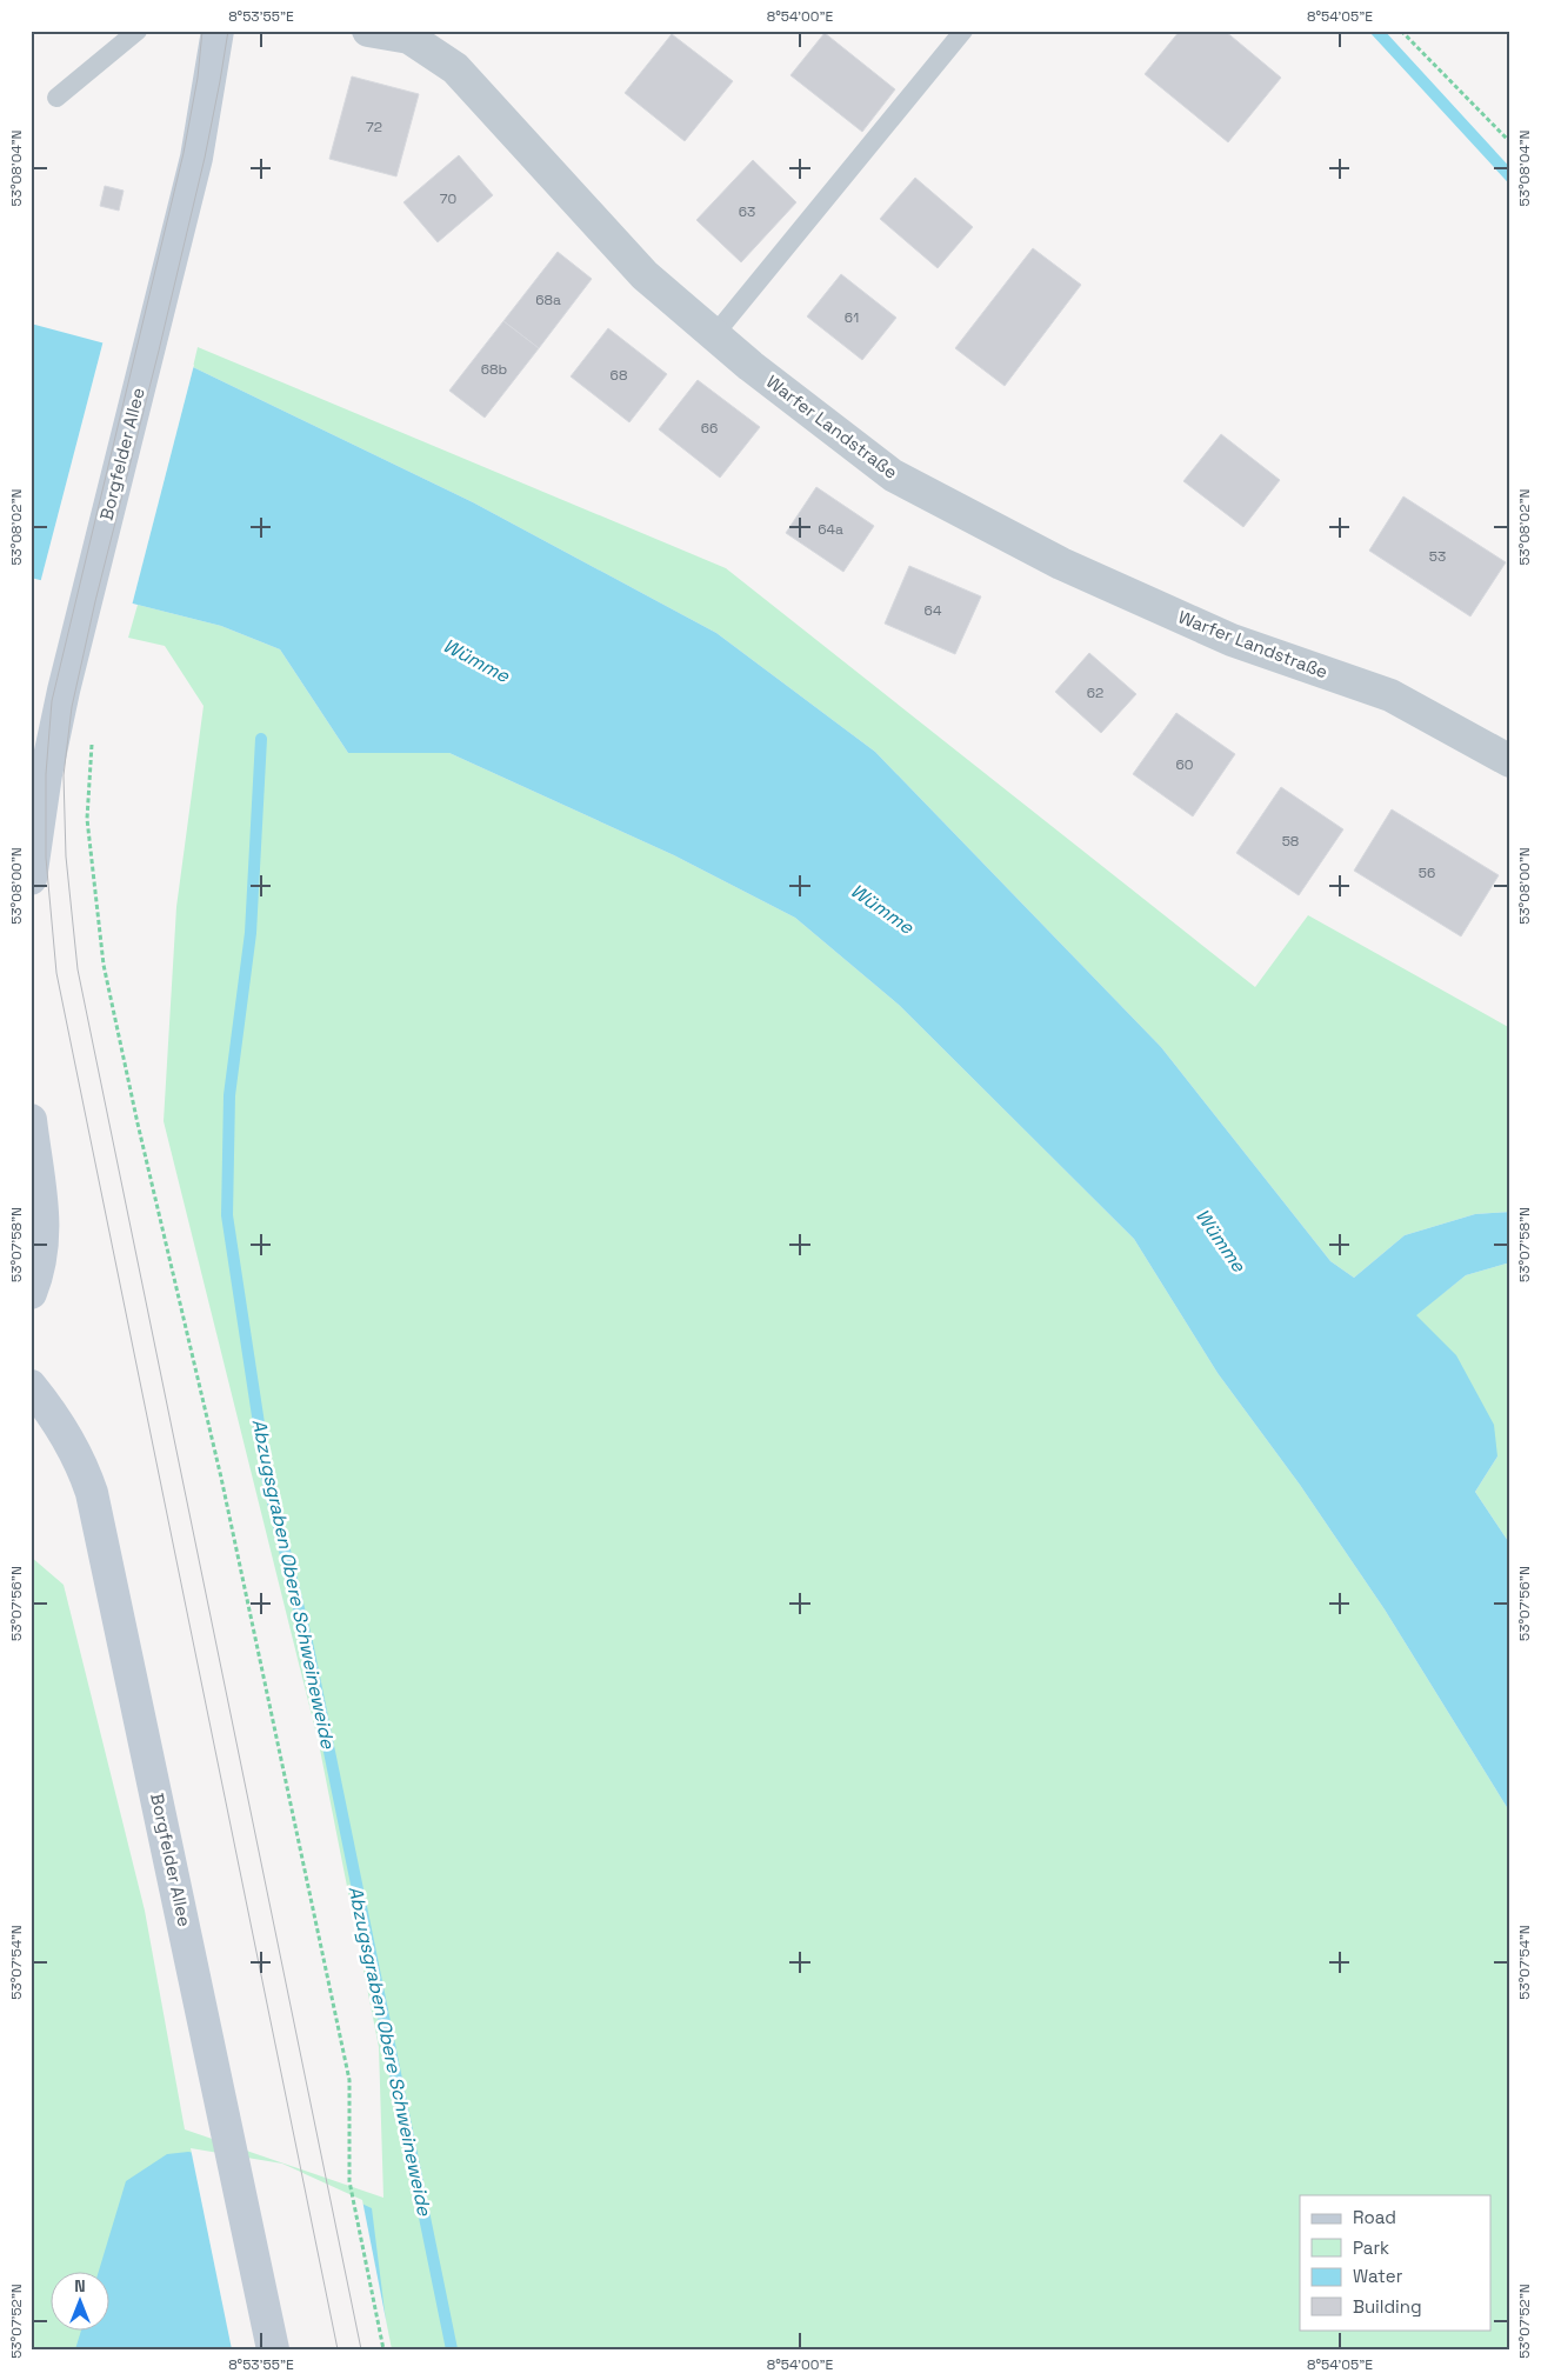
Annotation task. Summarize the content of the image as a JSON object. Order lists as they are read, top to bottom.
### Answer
{
  "streets": {
    "street": ["Warfer Landstraße", "Borgfelder Allee"]
  },
  "water": ["Wümme", "Abzugsgraben Obere Schweineweide"],
  "house_numbers": [
    "72",
    "70",
    "63",
    "68a",
    "61",
    "68b",
    "68",
    "66",
    "64a",
    "53",
    "64",
    "62",
    "60",
    "58",
    "56"
  ],
  "legend": [
    "Road",
    "Park",
    "Water",
    "Building"
  ],
  "north": "top",
  "coordinates": [
    "8°53'55\"E",
    "8°54'00\"E",
    "8°54'05\"E",
    "53°08'04\"N",
    "53°08'02\"N",
    "53°08'00\"N",
    "53°07'58\"N",
    "53°07'56\"N",
    "53°07'54\"N",
    "53°07'52\"N"
  ]
}
